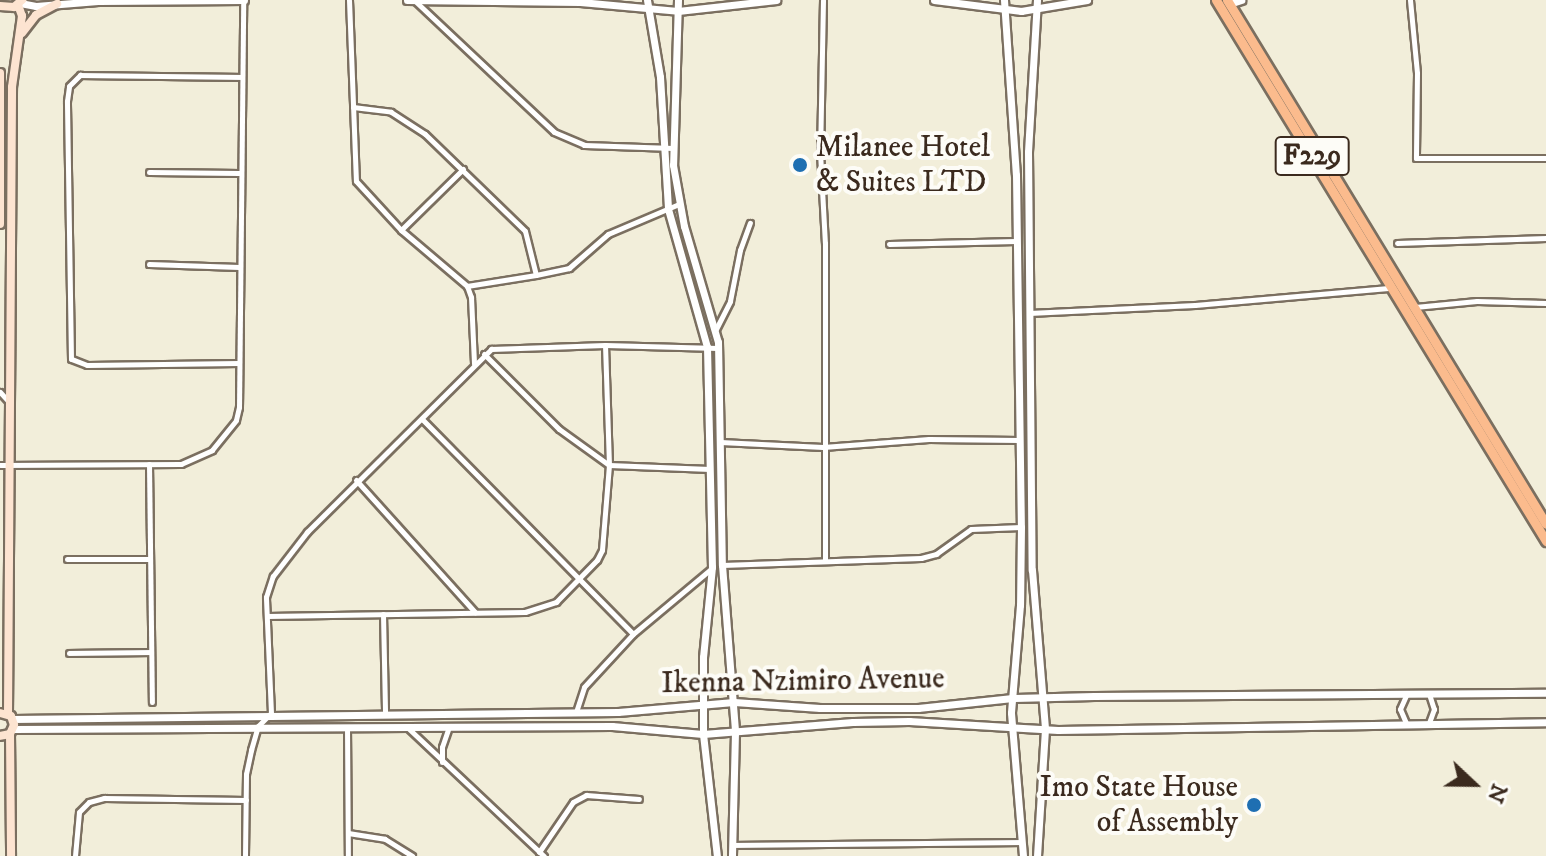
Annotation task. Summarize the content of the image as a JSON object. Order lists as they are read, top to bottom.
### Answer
{
  "streets": {
    "main road": ["F229"],
    "street": ["Ikenna Nzimiro Avenue"]
  },
  "places": ["Milanee Hotel & Suites LTD", "Imo State House of Assembly"],
  "north": "right"
}
